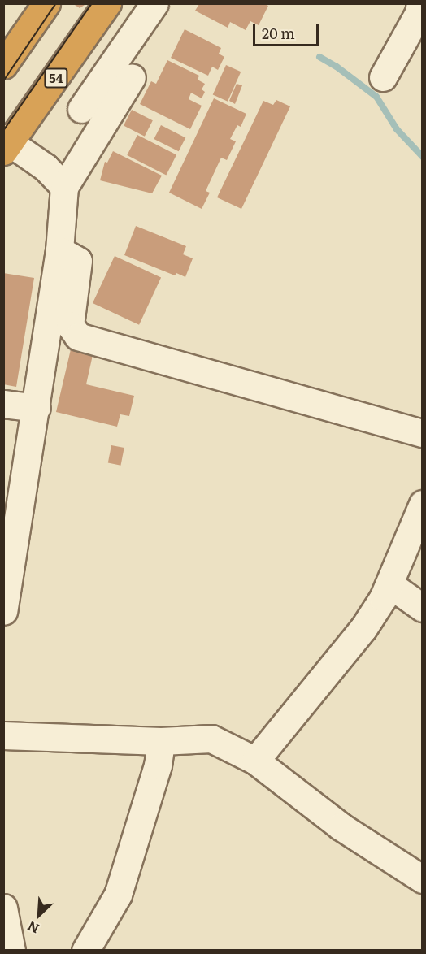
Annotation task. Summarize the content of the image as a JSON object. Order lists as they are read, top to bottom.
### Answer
{
  "streets": {
    "highway": ["54"]
  },
  "scale_bar": "20 m",
  "north": "bottom left"
}
